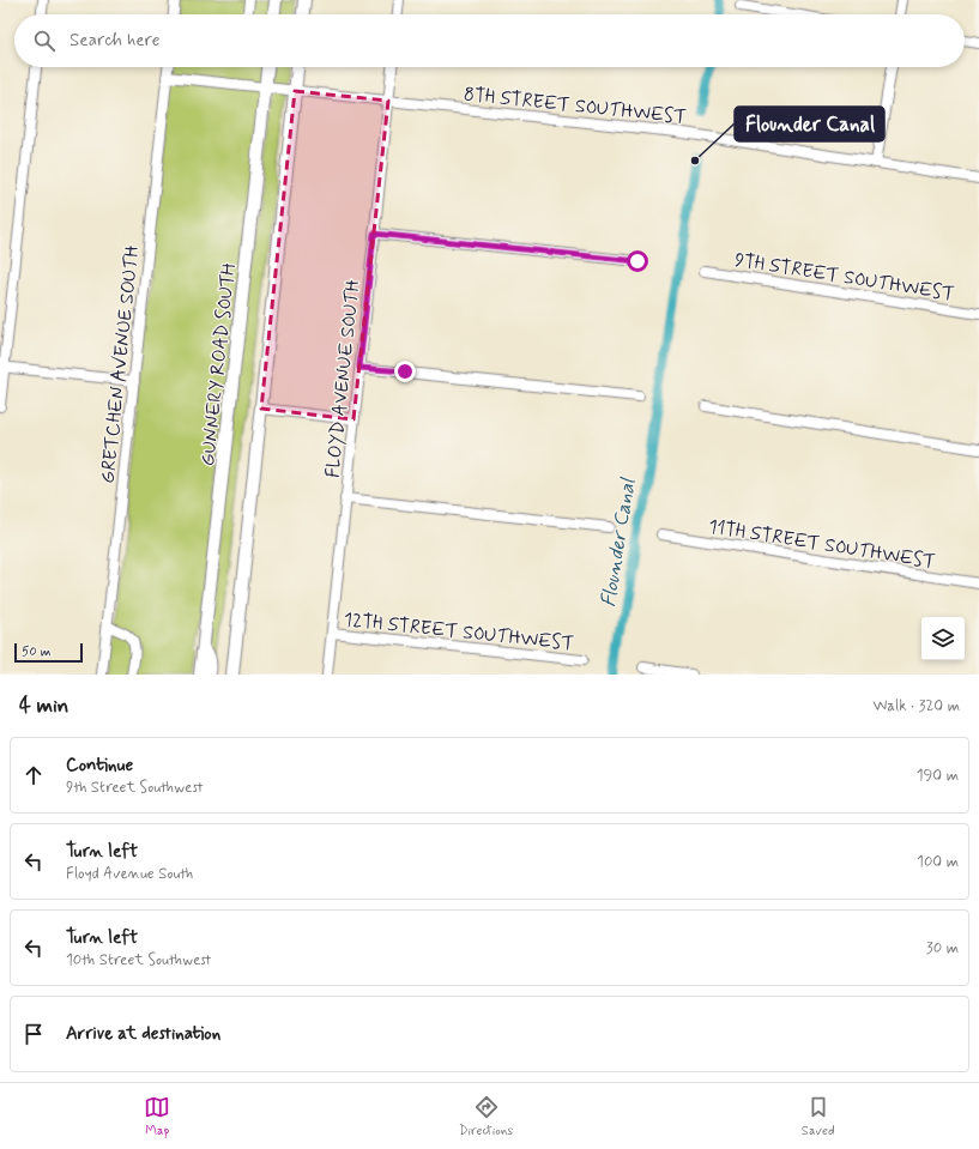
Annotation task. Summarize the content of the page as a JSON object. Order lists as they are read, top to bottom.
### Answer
{
  "streets": {
    "main road": ["GUNNERY ROAD SOUTH"],
    "street": [
      "8TH STREET SOUTHWEST",
      "9TH STREET SOUTHWEST",
      "GRETCHEN AVENUE SOUTH",
      "FLOYD AVENUE SOUTH",
      "11TH STREET SOUTHWEST",
      "12TH STREET SOUTHWEST"
    ]
  },
  "crossings": [
    ["8TH STREET SOUTHWEST", "GRETCHEN AVENUE SOUTH"],
    ["8TH STREET SOUTHWEST", "GUNNERY ROAD SOUTH"],
    ["8TH STREET SOUTHWEST", "FLOYD AVENUE SOUTH"],
    ["FLOYD AVENUE SOUTH", "12TH STREET SOUTHWEST"]
  ],
  "water": ["Flounder Canal"],
  "places": ["Flounder Canal"],
  "scale_bar": "50 m",
  "page": {
    "search": "Search here",
    "scale": "50 m",
    "heading": ["4 min", "Walk · 320 m"],
    "list": [
      ["Continue", "9th Street Southwest", "190 m"],
      ["Turn left", "Floyd Avenue South", "100 m"],
      ["Turn left", "10th Street Southwest", "30 m"],
      "Arrive at destination"
    ],
    "nav": ["Map", "Directions", "Saved"]
  }
}
